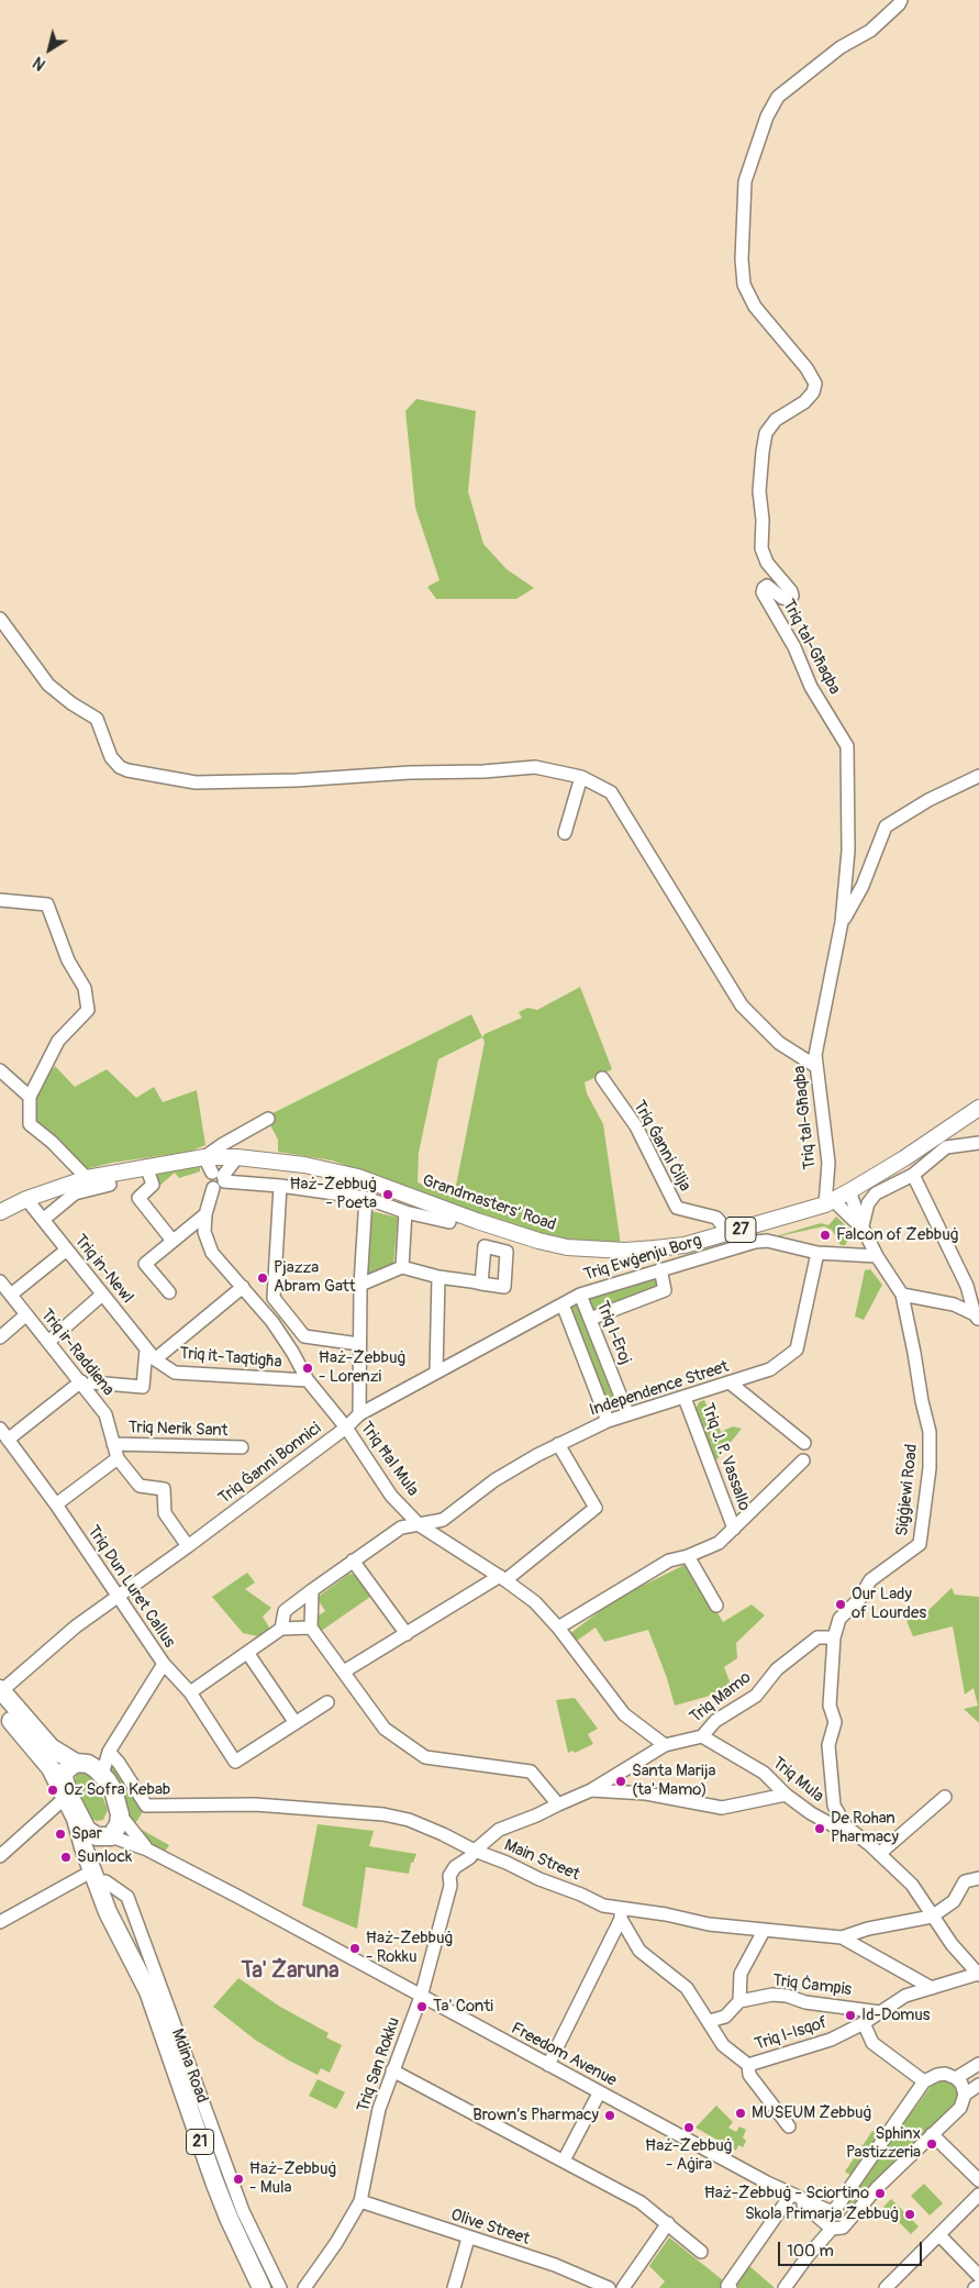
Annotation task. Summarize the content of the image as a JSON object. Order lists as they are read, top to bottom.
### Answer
{
  "streets": {
    "highway": ["Mdina Road", "21"],
    "main road": ["Grandmasters' Road", "27"],
    "street": [
      "Triq tal-Għaqba",
      "Triq Ġanni Ċilja",
      "Triq Ewġenju Borg",
      "Triq in-Newl",
      "Triq l-Eroj",
      "Triq ir-Raddiena",
      "Triq it-Taqtigħa",
      "Independence Street",
      "Triq Nerik Sant",
      "Triq J. P. Vassallo",
      "Triq Ħal Mula",
      "Triq Ġanni Bonnici",
      "Siġġiewi Road",
      "Triq Dun Luret Callus",
      "Triq Mamo",
      "Triq Mula",
      "Main Street",
      "Triq Ċampis",
      "Triq l-Isqof",
      "Freedom Avenue",
      "Triq San Rokku",
      "Olive Street"
    ]
  },
  "crossings": [
    ["Triq tal-Għaqba", "Grandmasters' Road"],
    ["Triq tal-Għaqba", "Siġġiewi Road"],
    ["Triq Ġanni Ċilja", "Grandmasters' Road"],
    ["Grandmasters' Road", "Triq in-Newl"],
    ["Grandmasters' Road", "Triq Ħal Mula"],
    ["Grandmasters' Road", "Siġġiewi Road"],
    ["Triq Ewġenju Borg", "Triq l-Eroj"],
    ["Triq Ewġenju Borg", "Independence Street"],
    ["Triq Ewġenju Borg", "Triq Ġanni Bonnici"],
    ["Triq Ewġenju Borg", "Siġġiewi Road"],
    ["Triq in-Newl", "Triq it-Taqtigħa"],
    ["Triq l-Eroj", "Independence Street"],
    ["Triq l-Eroj", "Triq Ġanni Bonnici"],
    ["Triq ir-Raddiena", "Triq Nerik Sant"],
    ["Triq ir-Raddiena", "Triq Ġanni Bonnici"],
    ["Triq it-Taqtigħa", "Triq Ħal Mula"],
    ["Independence Street", "Triq J. P. Vassallo"],
    ["Independence Street", "Triq Ħal Mula"],
    ["Triq Nerik Sant", "Triq Dun Luret Callus"],
    ["Triq Ħal Mula", "Triq Ġanni Bonnici"],
    ["Triq Ħal Mula", "Triq Mamo"],
    ["Triq Ġanni Bonnici", "Triq Dun Luret Callus"],
    ["Triq Ġanni Bonnici", "Mdina Road"],
    ["Siġġiewi Road", "Triq Mamo"],
    ["Siġġiewi Road", "Triq Mula"],
    ["Triq Mamo", "Triq Mula"],
    ["Triq Mamo", "Main Street"],
    ["Triq Mamo", "Triq San Rokku"],
    ["Main Street", "Triq l-Isqof"],
    ["Main Street", "Triq San Rokku"],
    ["Triq Ċampis", "Triq l-Isqof"],
    ["Freedom Avenue", "Triq San Rokku"],
    ["Freedom Avenue", "Mdina Road"],
    ["Triq San Rokku", "Olive Street"]
  ],
  "districts": ["Ta' Żaruna"],
  "places": [
    "Ħaż-Żebbuġ - Poeta",
    "Falcon of Żebbuġ",
    "Pjazza Abram Gatt",
    "Ħaż-Żebbuġ - Lorenzi",
    "Our Lady of Lourdes",
    "Santa Marija (ta' Mamo)",
    "Oz Sofra Kebab",
    "De Rohan Pharmacy",
    "Spar",
    "Sunlock",
    "Ħaż-Żebbuġ - Rokku",
    "Ta' Conti",
    "Id-Domus",
    "MUSEUM Żebbuġ",
    "Brown’s Pharmacy",
    "Ħaż-Żebbuġ - Aġira",
    "Sphinx Pastizzeria",
    "Ħaż-Żebbuġ - Mula",
    "Ħaż-Żebbuġ - Sciortino",
    "Skola Primarja Żebbuġ"
  ],
  "scale_bar": "100 m",
  "north": "bottom left"
}
